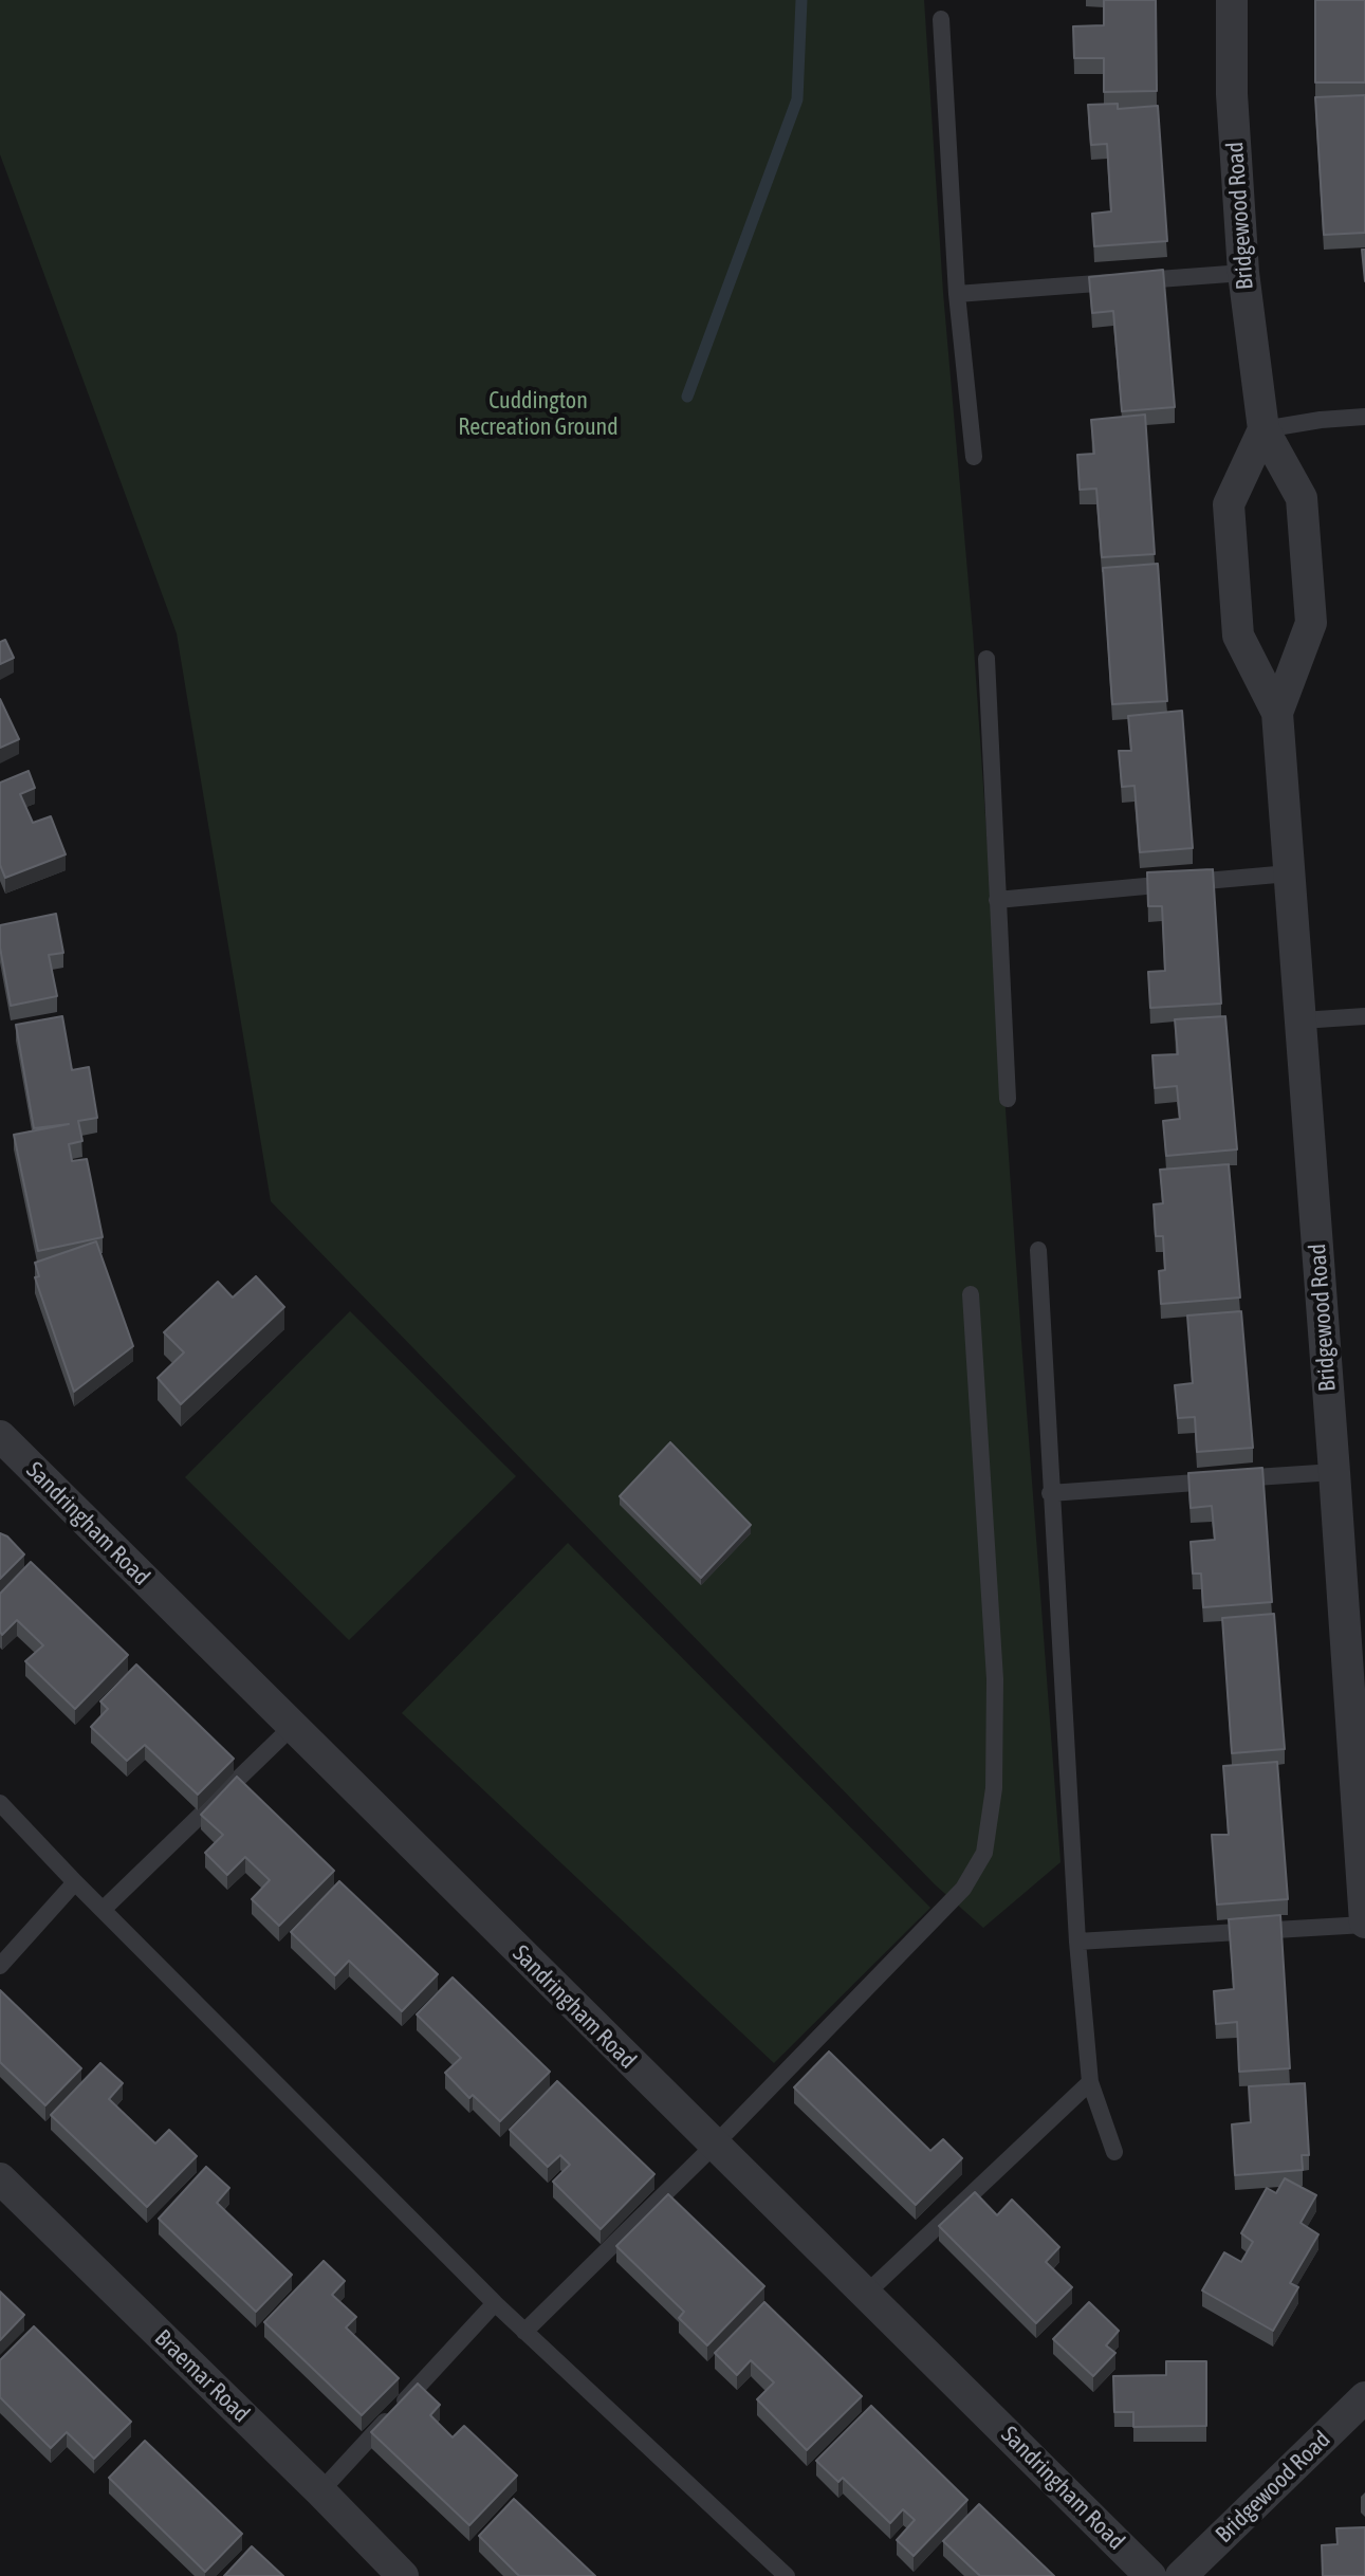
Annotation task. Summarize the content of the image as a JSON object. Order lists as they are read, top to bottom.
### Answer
{
  "streets": {
    "street": ["Bridgewood Road", "Sandringham Road", "Braemar Road"]
  },
  "parks": ["Cuddington Recreation Ground"]
}
